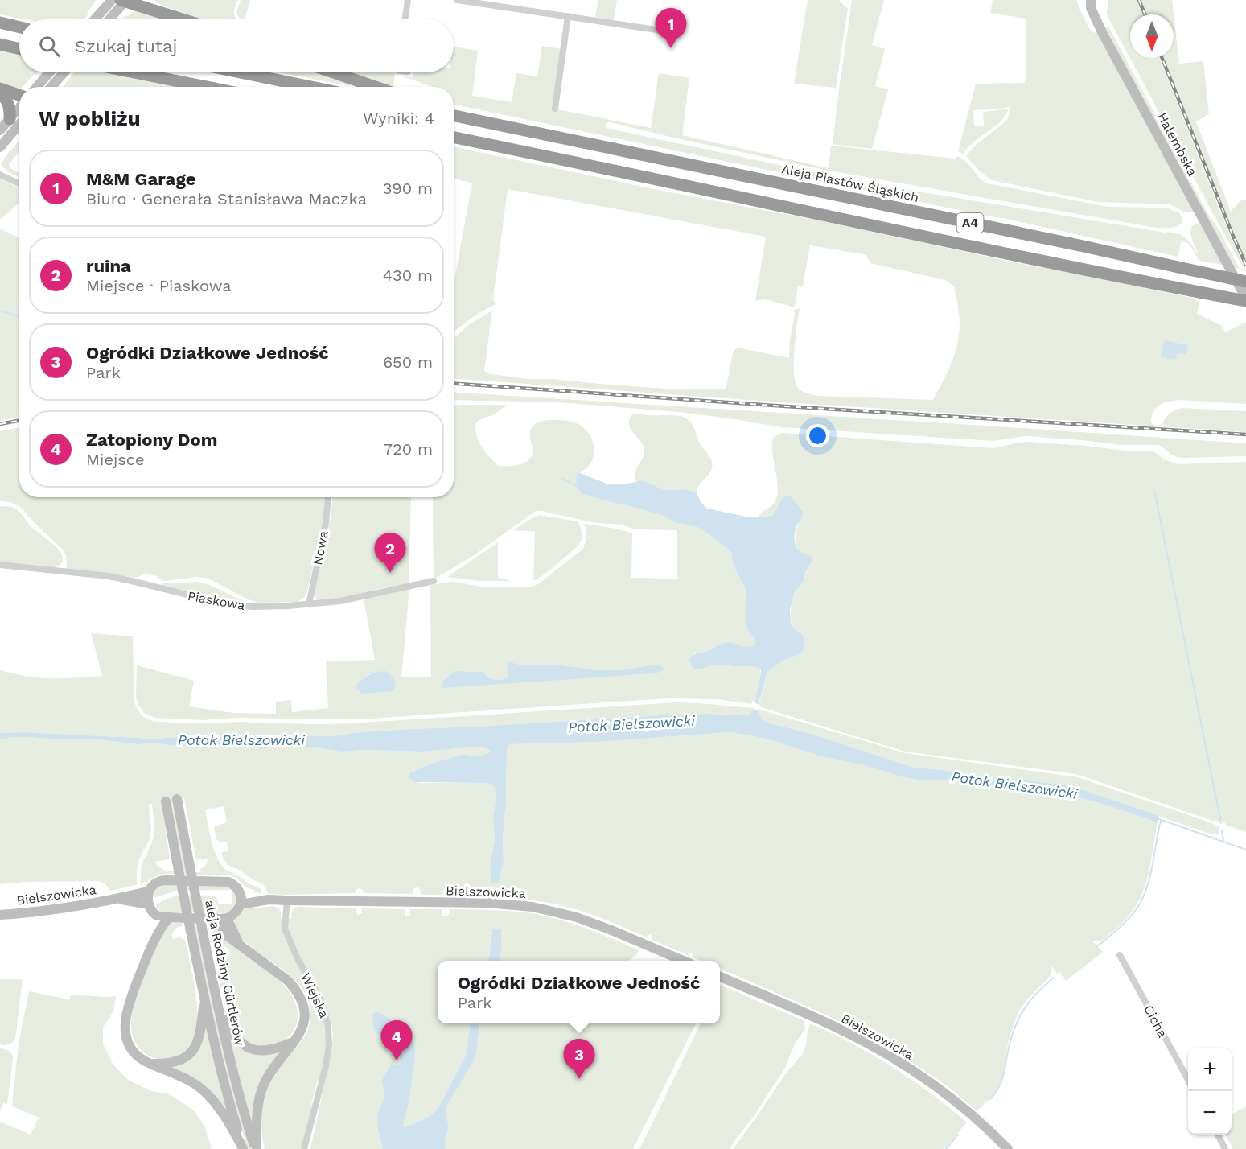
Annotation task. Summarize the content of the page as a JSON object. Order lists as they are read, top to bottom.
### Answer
{
  "streets": {
    "highway": ["Aleja Piastów Śląskich", "A4"],
    "main road": ["Halembska", "Bielszowicka", "aleja Rodziny Gürtlerów"],
    "street": [
      "Nowa",
      "Piaskowa",
      "Wiejska",
      "Cicha"
    ]
  },
  "crossings": [
    ["Halembska", "A4"],
    ["Nowa", "Piaskowa"],
    ["Bielszowicka", "Wiejska"]
  ],
  "water": ["Potok Bielszowicki"],
  "north": "bottom",
  "page": {
    "pins": [
      "1",
      "2",
      "4",
      "3"
    ],
    "search": "Szukaj tutaj",
    "heading": ["W pobliżu", "Wyniki: 4"],
    "list": [
      {
        "mark": "1",
        "name": "M&M Garage",
        "note": "Biuro · Generała Stanisława Maczka",
        "value": "390 m"
      },
      {
        "mark": "2",
        "name": "ruina",
        "note": "Miejsce · Piaskowa",
        "value": "430 m"
      },
      {
        "mark": "3",
        "name": "Ogródki Działkowe Jedność",
        "note": "Park",
        "value": "650 m"
      },
      {
        "mark": "4",
        "name": "Zatopiony Dom",
        "note": "Miejsce",
        "value": "720 m"
      }
    ],
    "popup": ["Ogródki Działkowe Jedność", "Park"],
    "map_buttons": ["+", "−"]
  }
}
